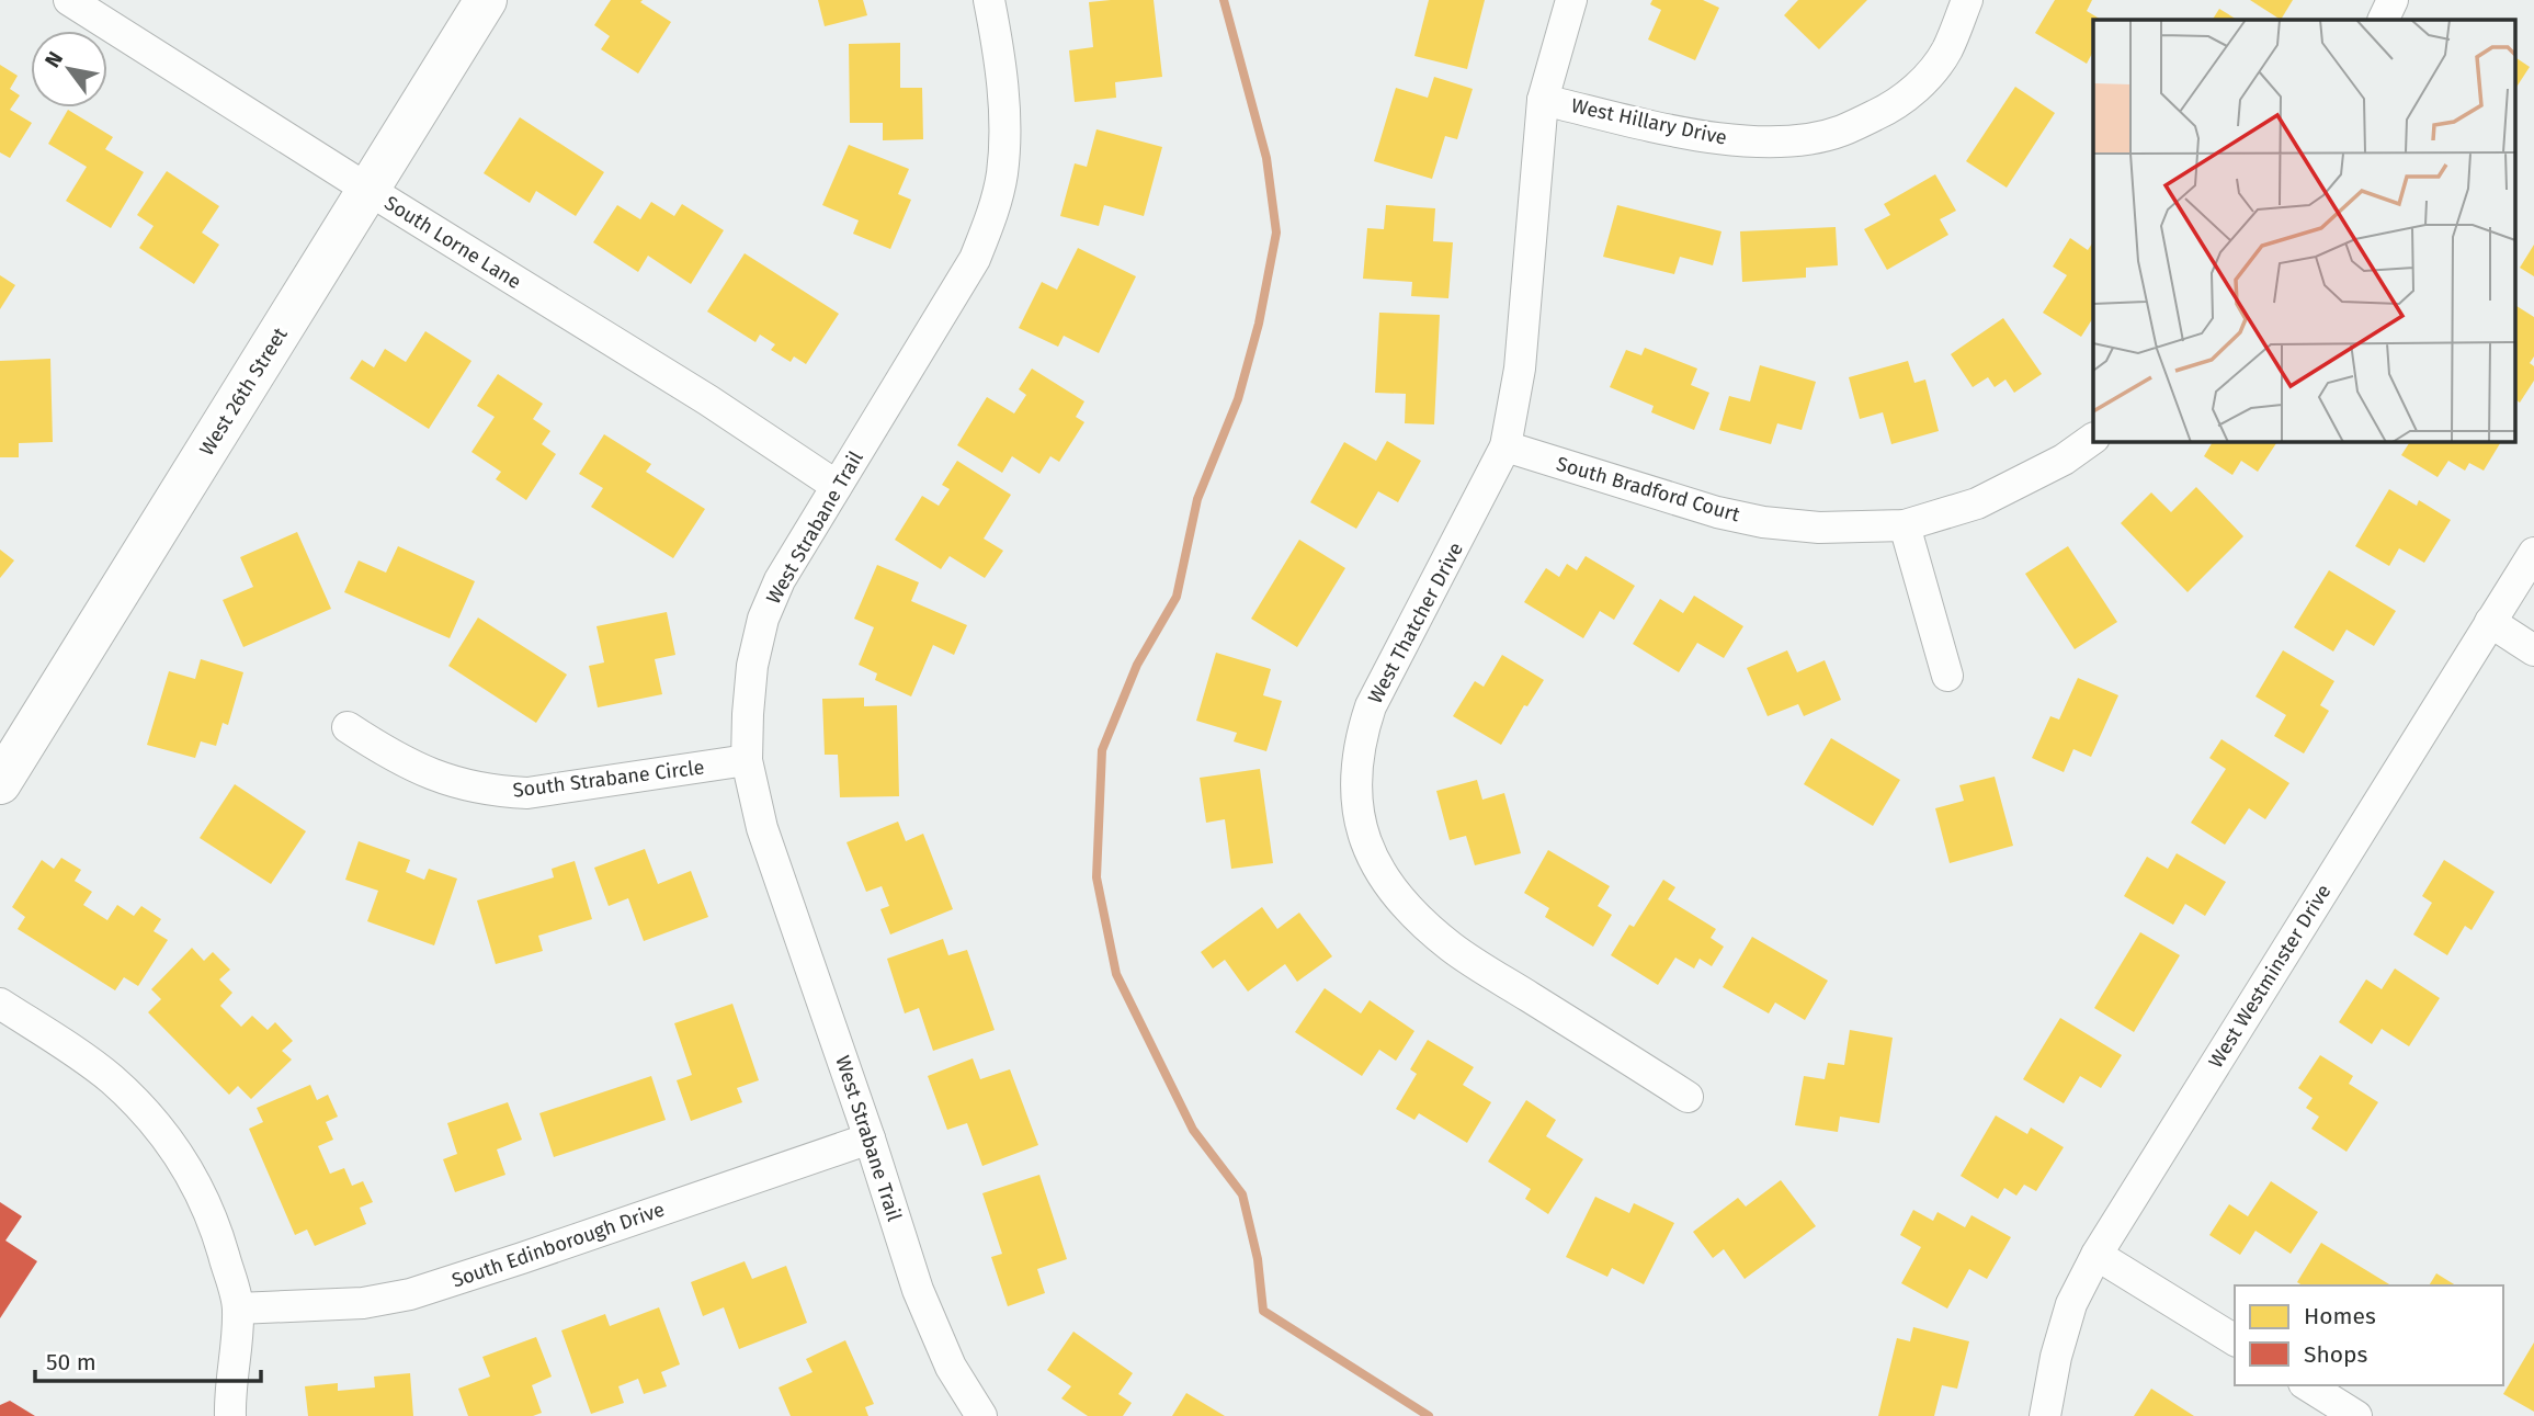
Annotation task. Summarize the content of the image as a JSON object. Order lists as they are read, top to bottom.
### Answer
{
  "streets": {
    "main road": ["West 26th Street"],
    "street": [
      "West Hillary Drive",
      "South Lorne Lane",
      "South Bradford Court",
      "West Strabane Trail",
      "West Thatcher Drive",
      "South Strabane Circle",
      "West Westminster Drive",
      "South Edinborough Drive"
    ]
  },
  "crossings": [
    ["West Hillary Drive", "West Thatcher Drive"],
    ["South Lorne Lane", "West 26th Street"],
    ["South Lorne Lane", "West Strabane Trail"],
    ["South Bradford Court", "West Thatcher Drive"],
    ["West Strabane Trail", "South Strabane Circle"],
    ["West Strabane Trail", "South Edinborough Drive"]
  ],
  "legend": ["Homes", "Shops"],
  "scale_bar": "50 m",
  "north": "top left"
}
